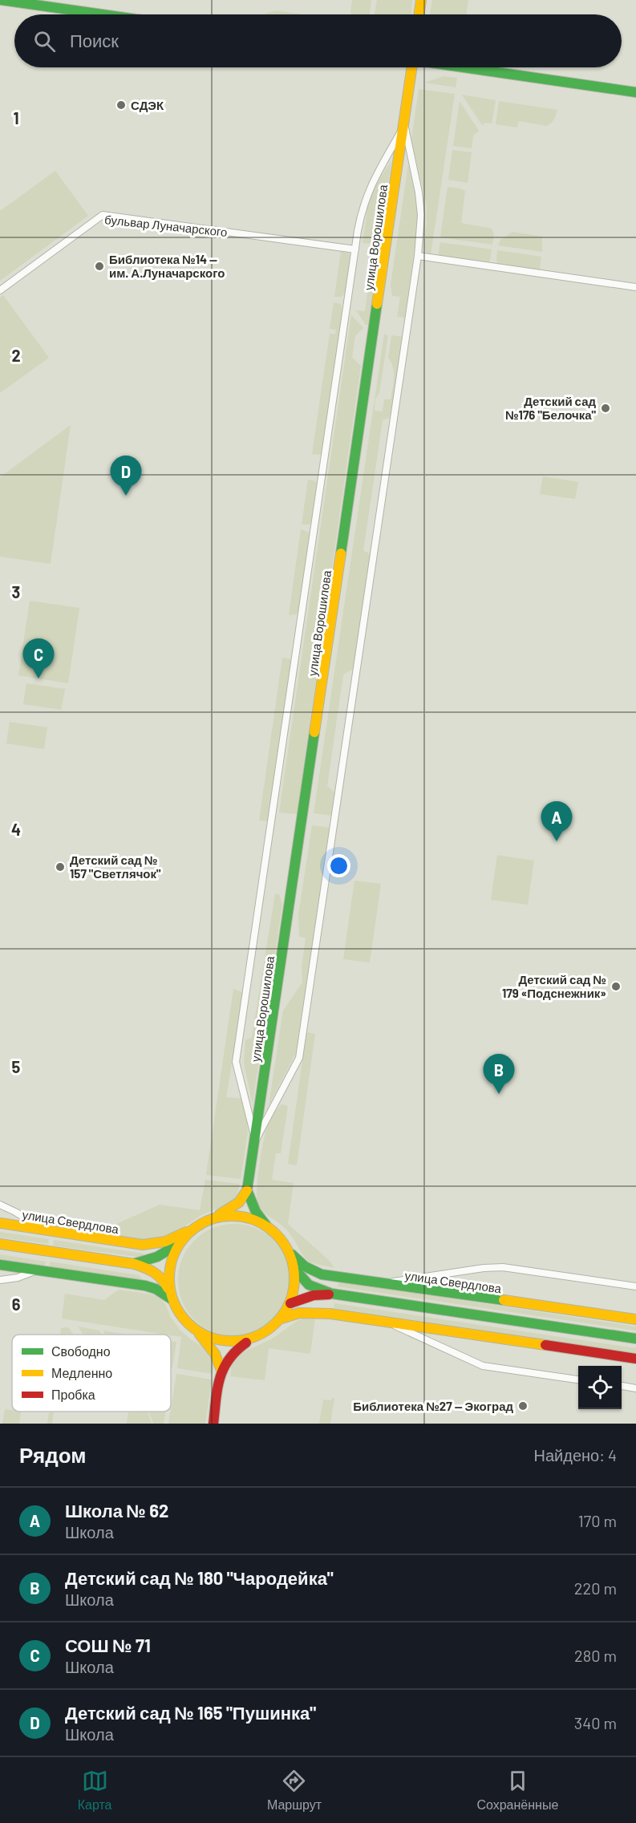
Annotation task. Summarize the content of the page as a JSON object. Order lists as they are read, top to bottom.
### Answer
{
  "streets": {
    "main road": ["улица Ворошилова", "улица Свердлова"],
    "street": ["бульвар Луначарского"]
  },
  "places": [
    "СДЭК",
    "Библиотека №14 — им. А.Луначарского",
    "Детский сад №176 \"Белочка\"",
    "Детский сад № 157 \"Светлячок\"",
    "Детский сад № 179 «Подснежник»",
    "Библиотека №27 — Экоград"
  ],
  "legend": ["Свободно", "Медленно", "Пробка"],
  "page": {
    "search": "Поиск",
    "pins": [
      "D",
      "C",
      "A",
      "B"
    ],
    "heading": ["Рядом", "Найдено: 4"],
    "list": [
      {
        "mark": "A",
        "name": "Школа № 62",
        "note": "Школа",
        "value": "170 m"
      },
      {
        "mark": "B",
        "name": "Детский сад № 180 \"Чародейка\"",
        "note": "Школа",
        "value": "220 m"
      },
      {
        "mark": "C",
        "name": "СОШ № 71",
        "note": "Школа",
        "value": "280 m"
      },
      {
        "mark": "D",
        "name": "Детский сад № 165 \"Пушинка\"",
        "note": "Школа",
        "value": "340 m"
      }
    ],
    "nav": ["Карта", "Маршрут", "Сохранённые"]
  },
  "grid": {
    "rows": [
      "1",
      "2",
      "3",
      "4",
      "5",
      "6"
    ]
  }
}
